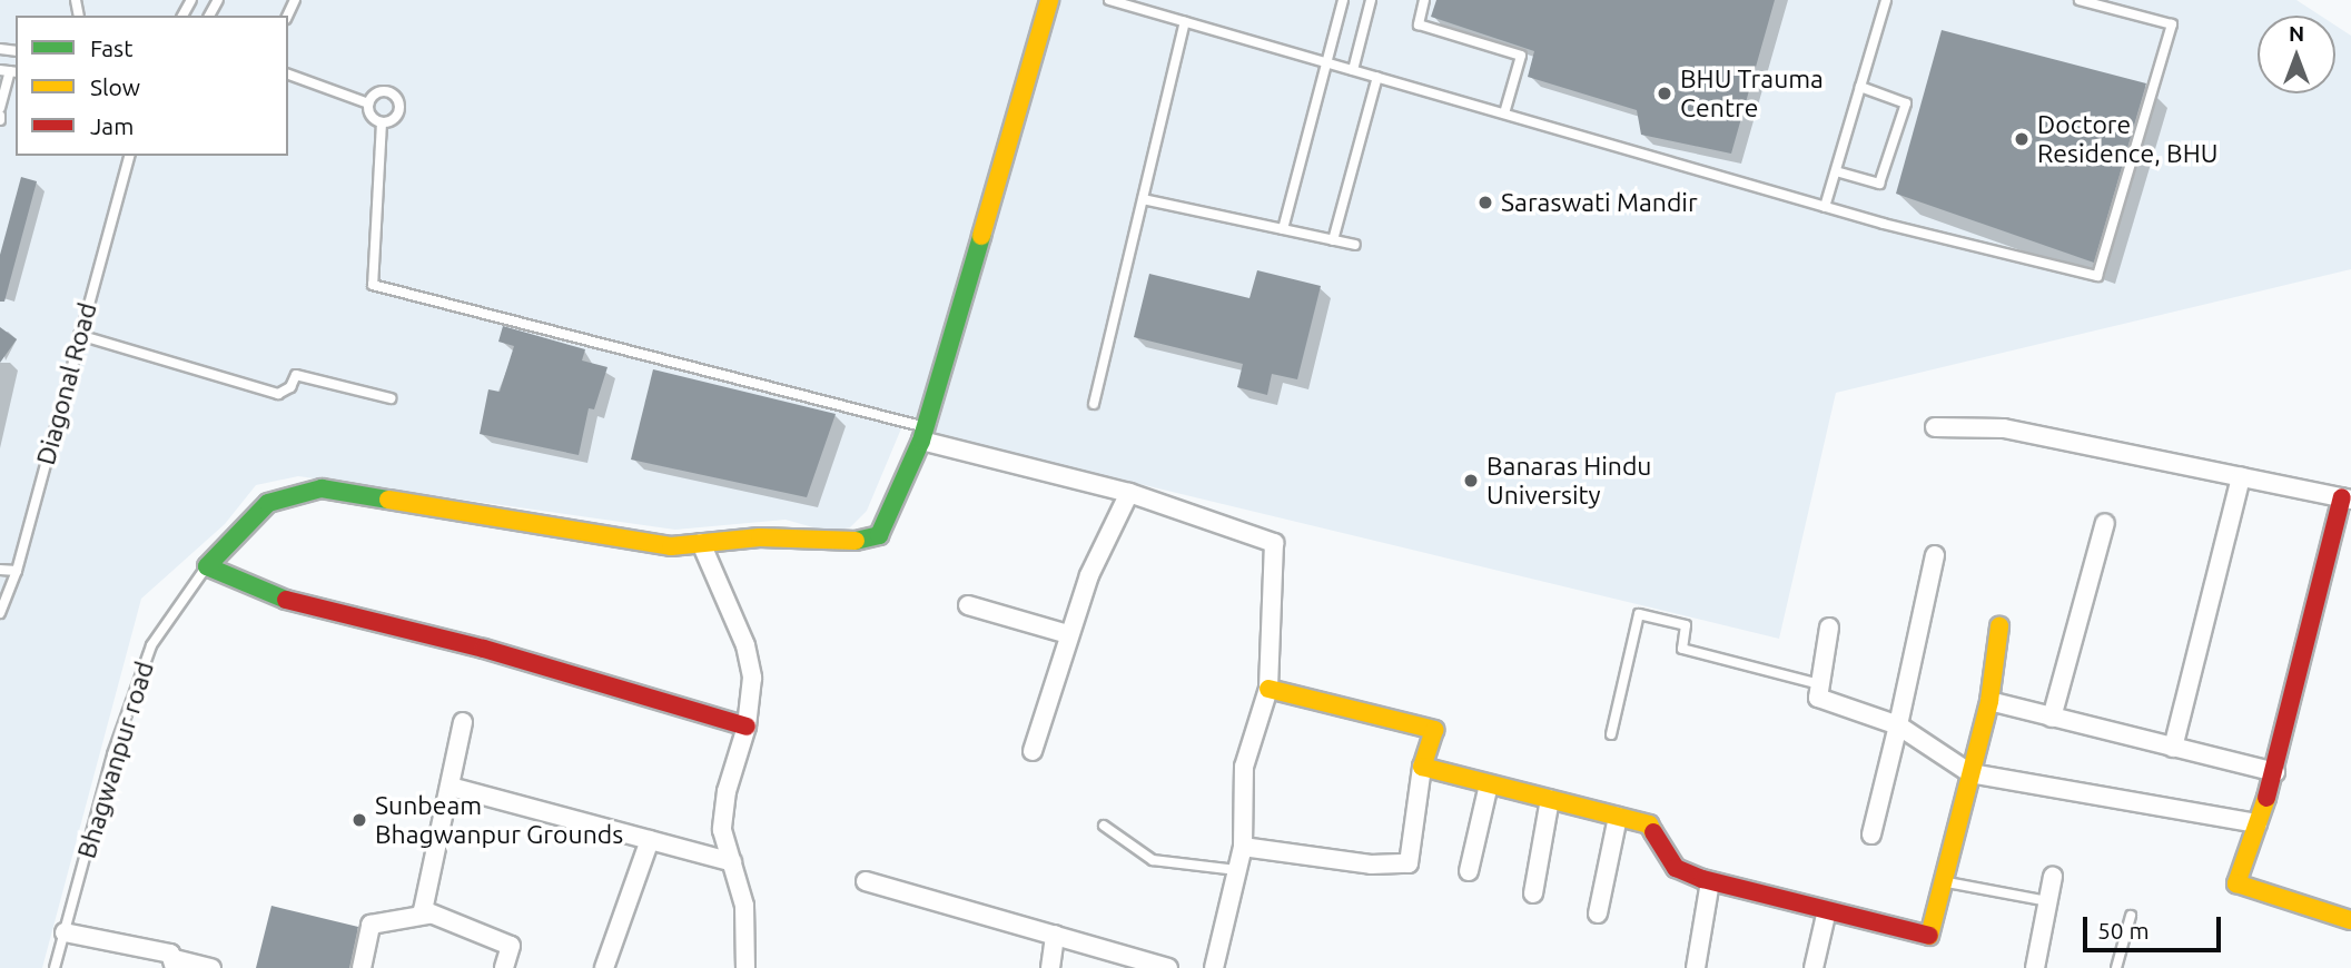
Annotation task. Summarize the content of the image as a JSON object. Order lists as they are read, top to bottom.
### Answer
{
  "streets": {
    "lane": ["Diagonal Road", "Bhagwanpur road"]
  },
  "places": [
    "BHU Trauma Centre",
    "Doctore Residence, BHU",
    "Saraswati Mandir",
    "Banaras Hindu University",
    "Sunbeam Bhagwanpur Grounds"
  ],
  "legend": ["Fast", "Slow", "Jam"],
  "scale_bar": "50 m",
  "north": "top"
}
